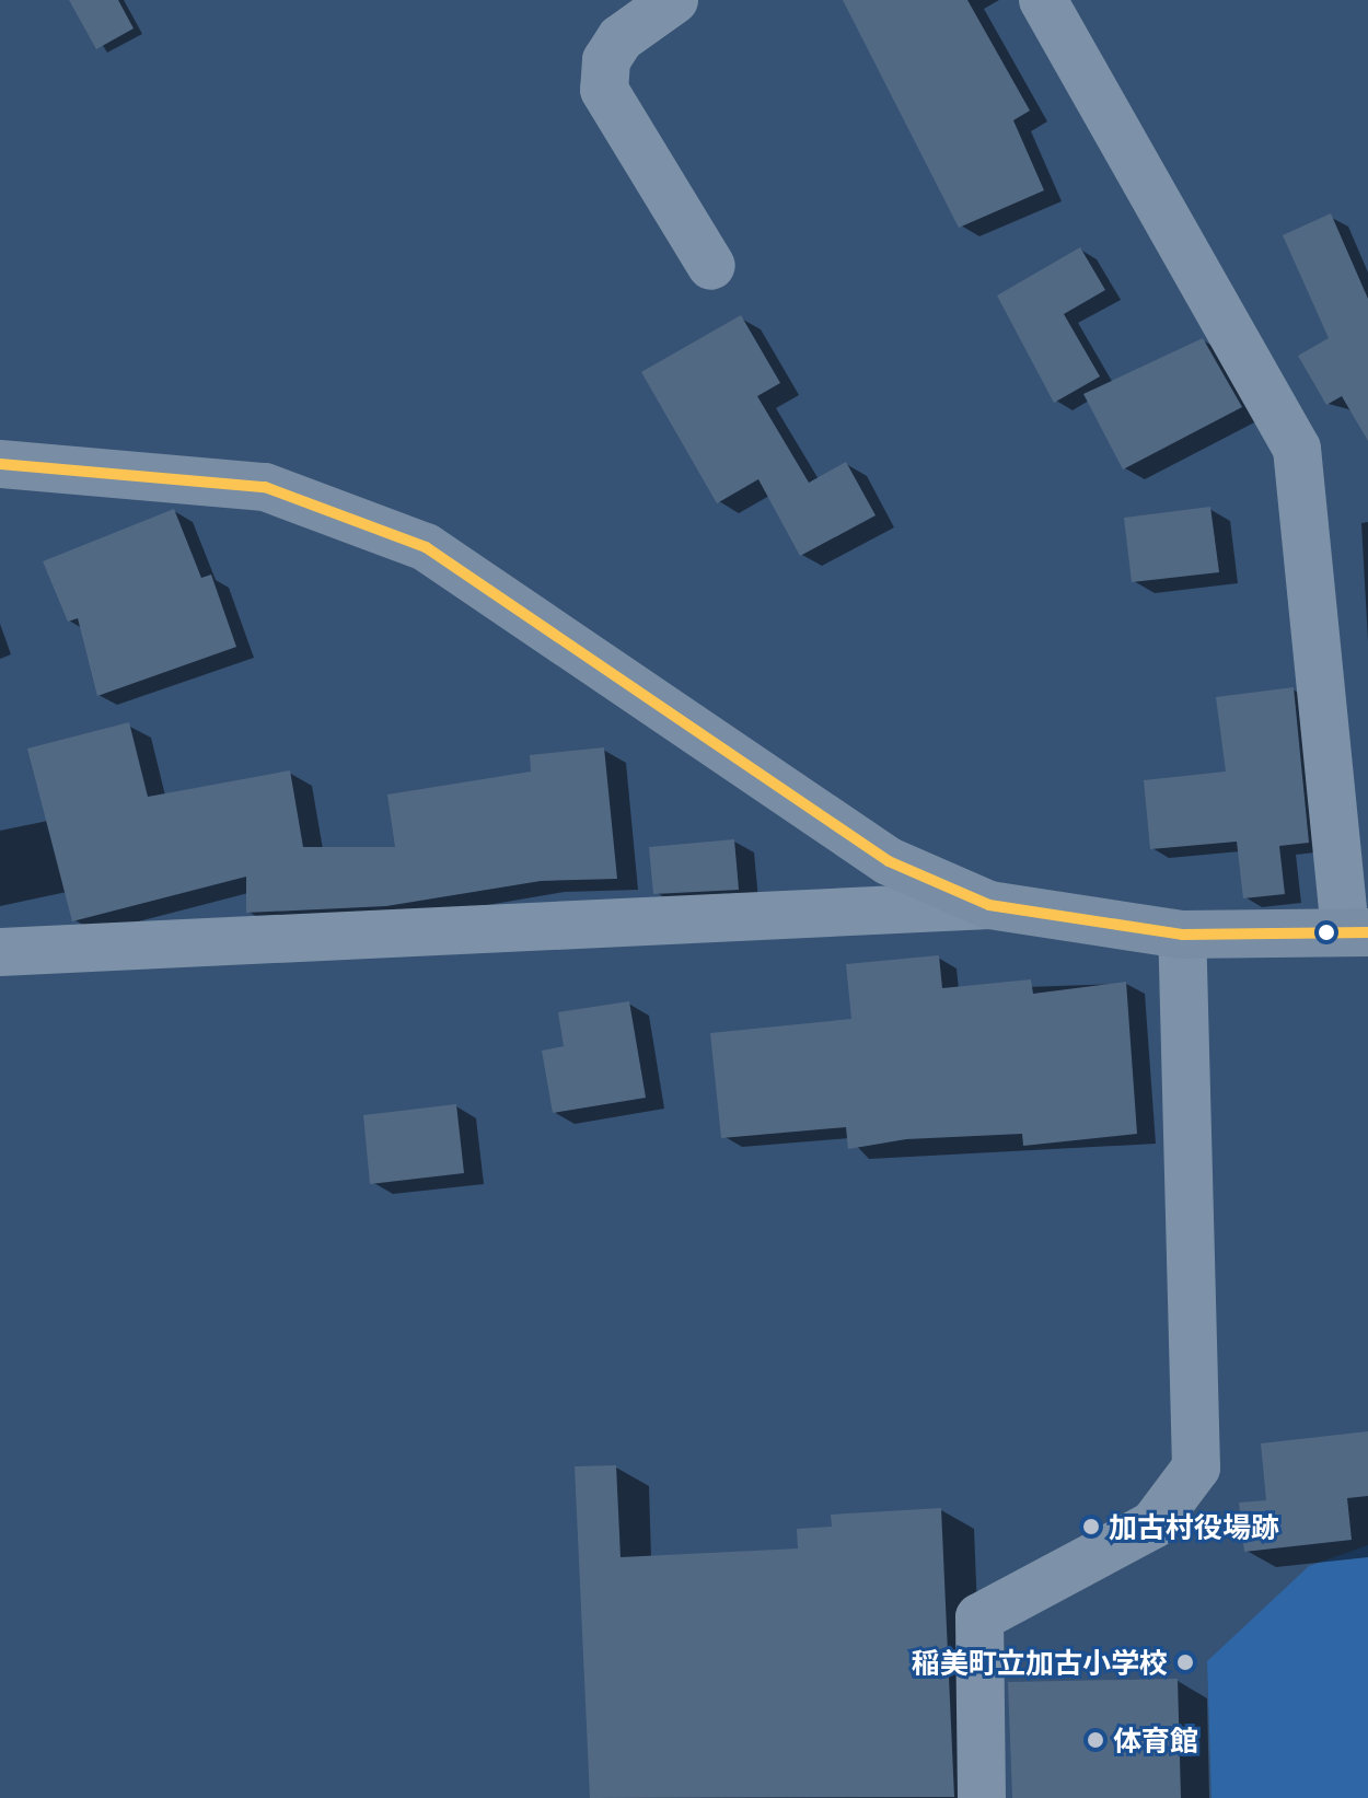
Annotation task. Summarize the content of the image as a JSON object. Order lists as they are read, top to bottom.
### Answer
{
  "places": ["加古村役場跡", "稲美町立加古小学校", "体育館"]
}
